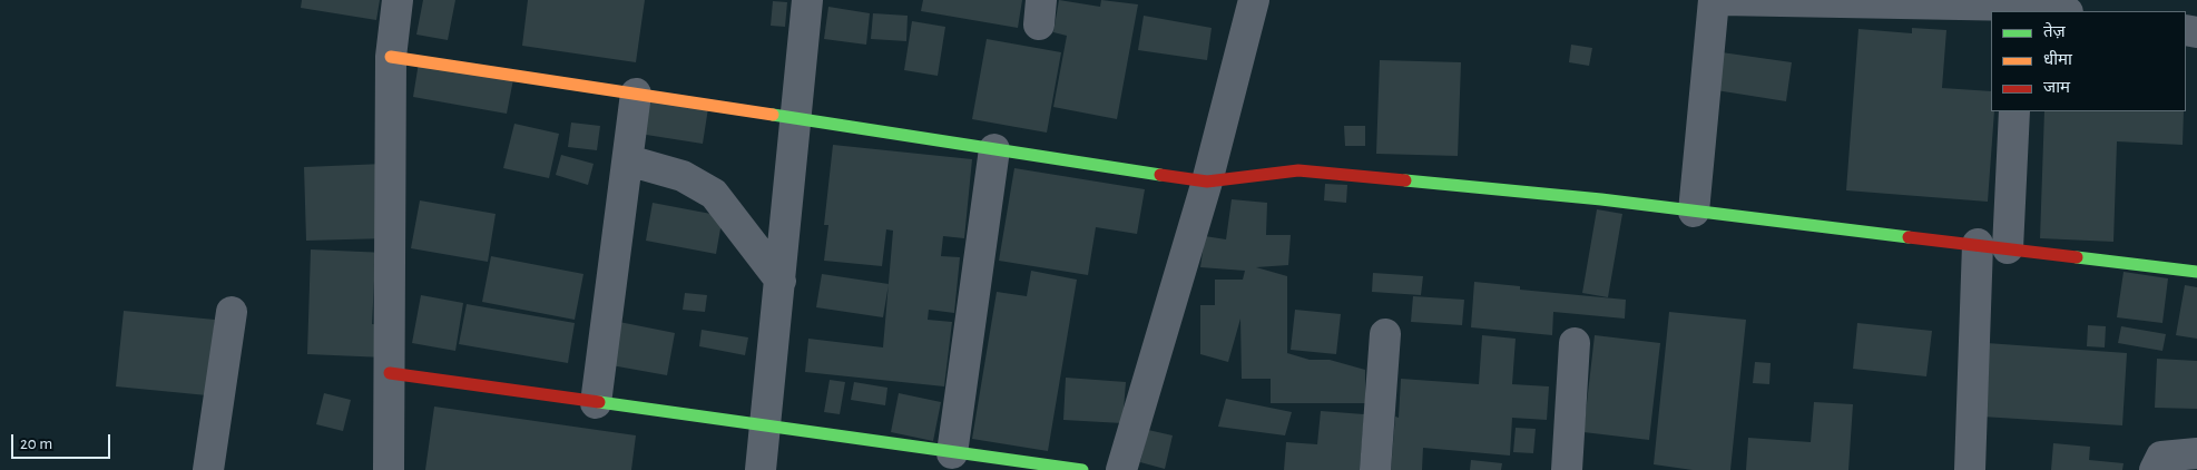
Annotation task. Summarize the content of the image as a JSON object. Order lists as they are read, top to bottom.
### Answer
{
  "legend": ["तेज़", "धीमा", "जाम"],
  "scale_bar": "20 m"
}
